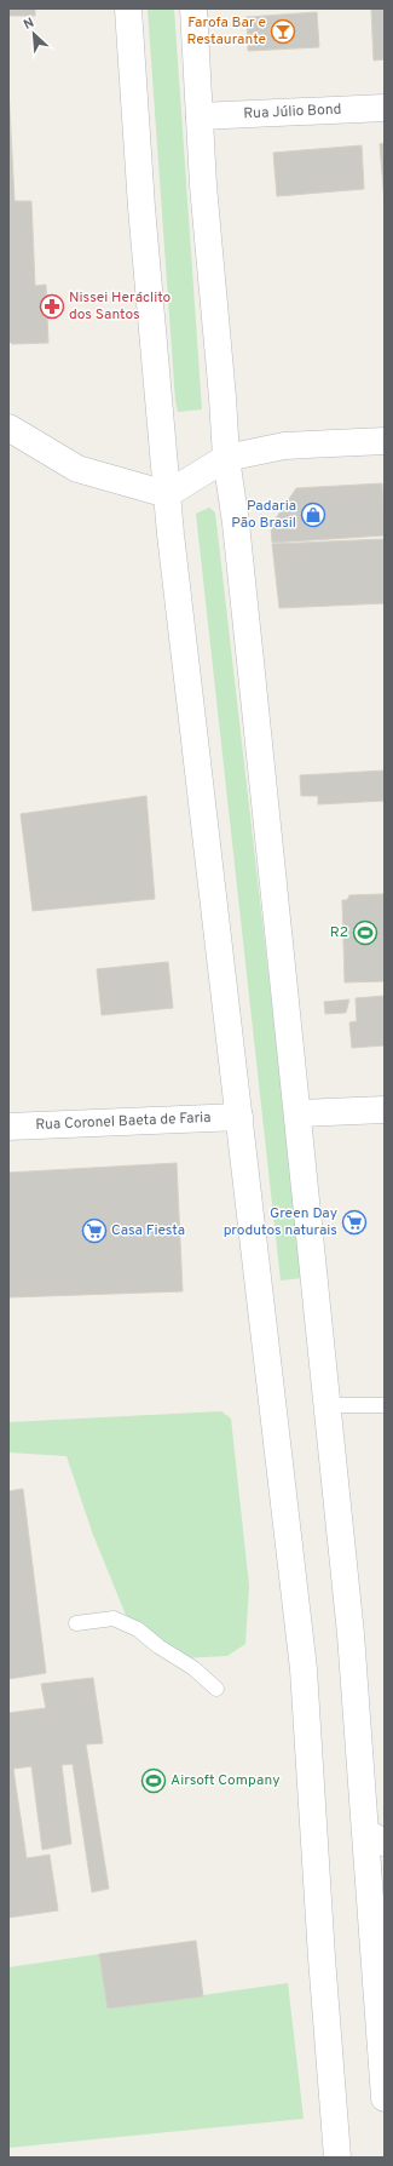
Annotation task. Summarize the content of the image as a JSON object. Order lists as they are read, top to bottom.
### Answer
{
  "streets": {
    "main road": ["Rua Júlio Bond", "Rua Coronel Baeta de Faria"]
  },
  "places": {
    "bar": ["Farofa Bar e Restaurante"],
    "pharmacy": ["Nissei Heráclito dos Santos"],
    "shop": ["Padaria Pão Brasil"],
    "sports": ["R2", "Airsoft Company"],
    "supermarket": ["Green Day produtos naturais", "Casa Fiesta"]
  },
  "north": "top left"
}
